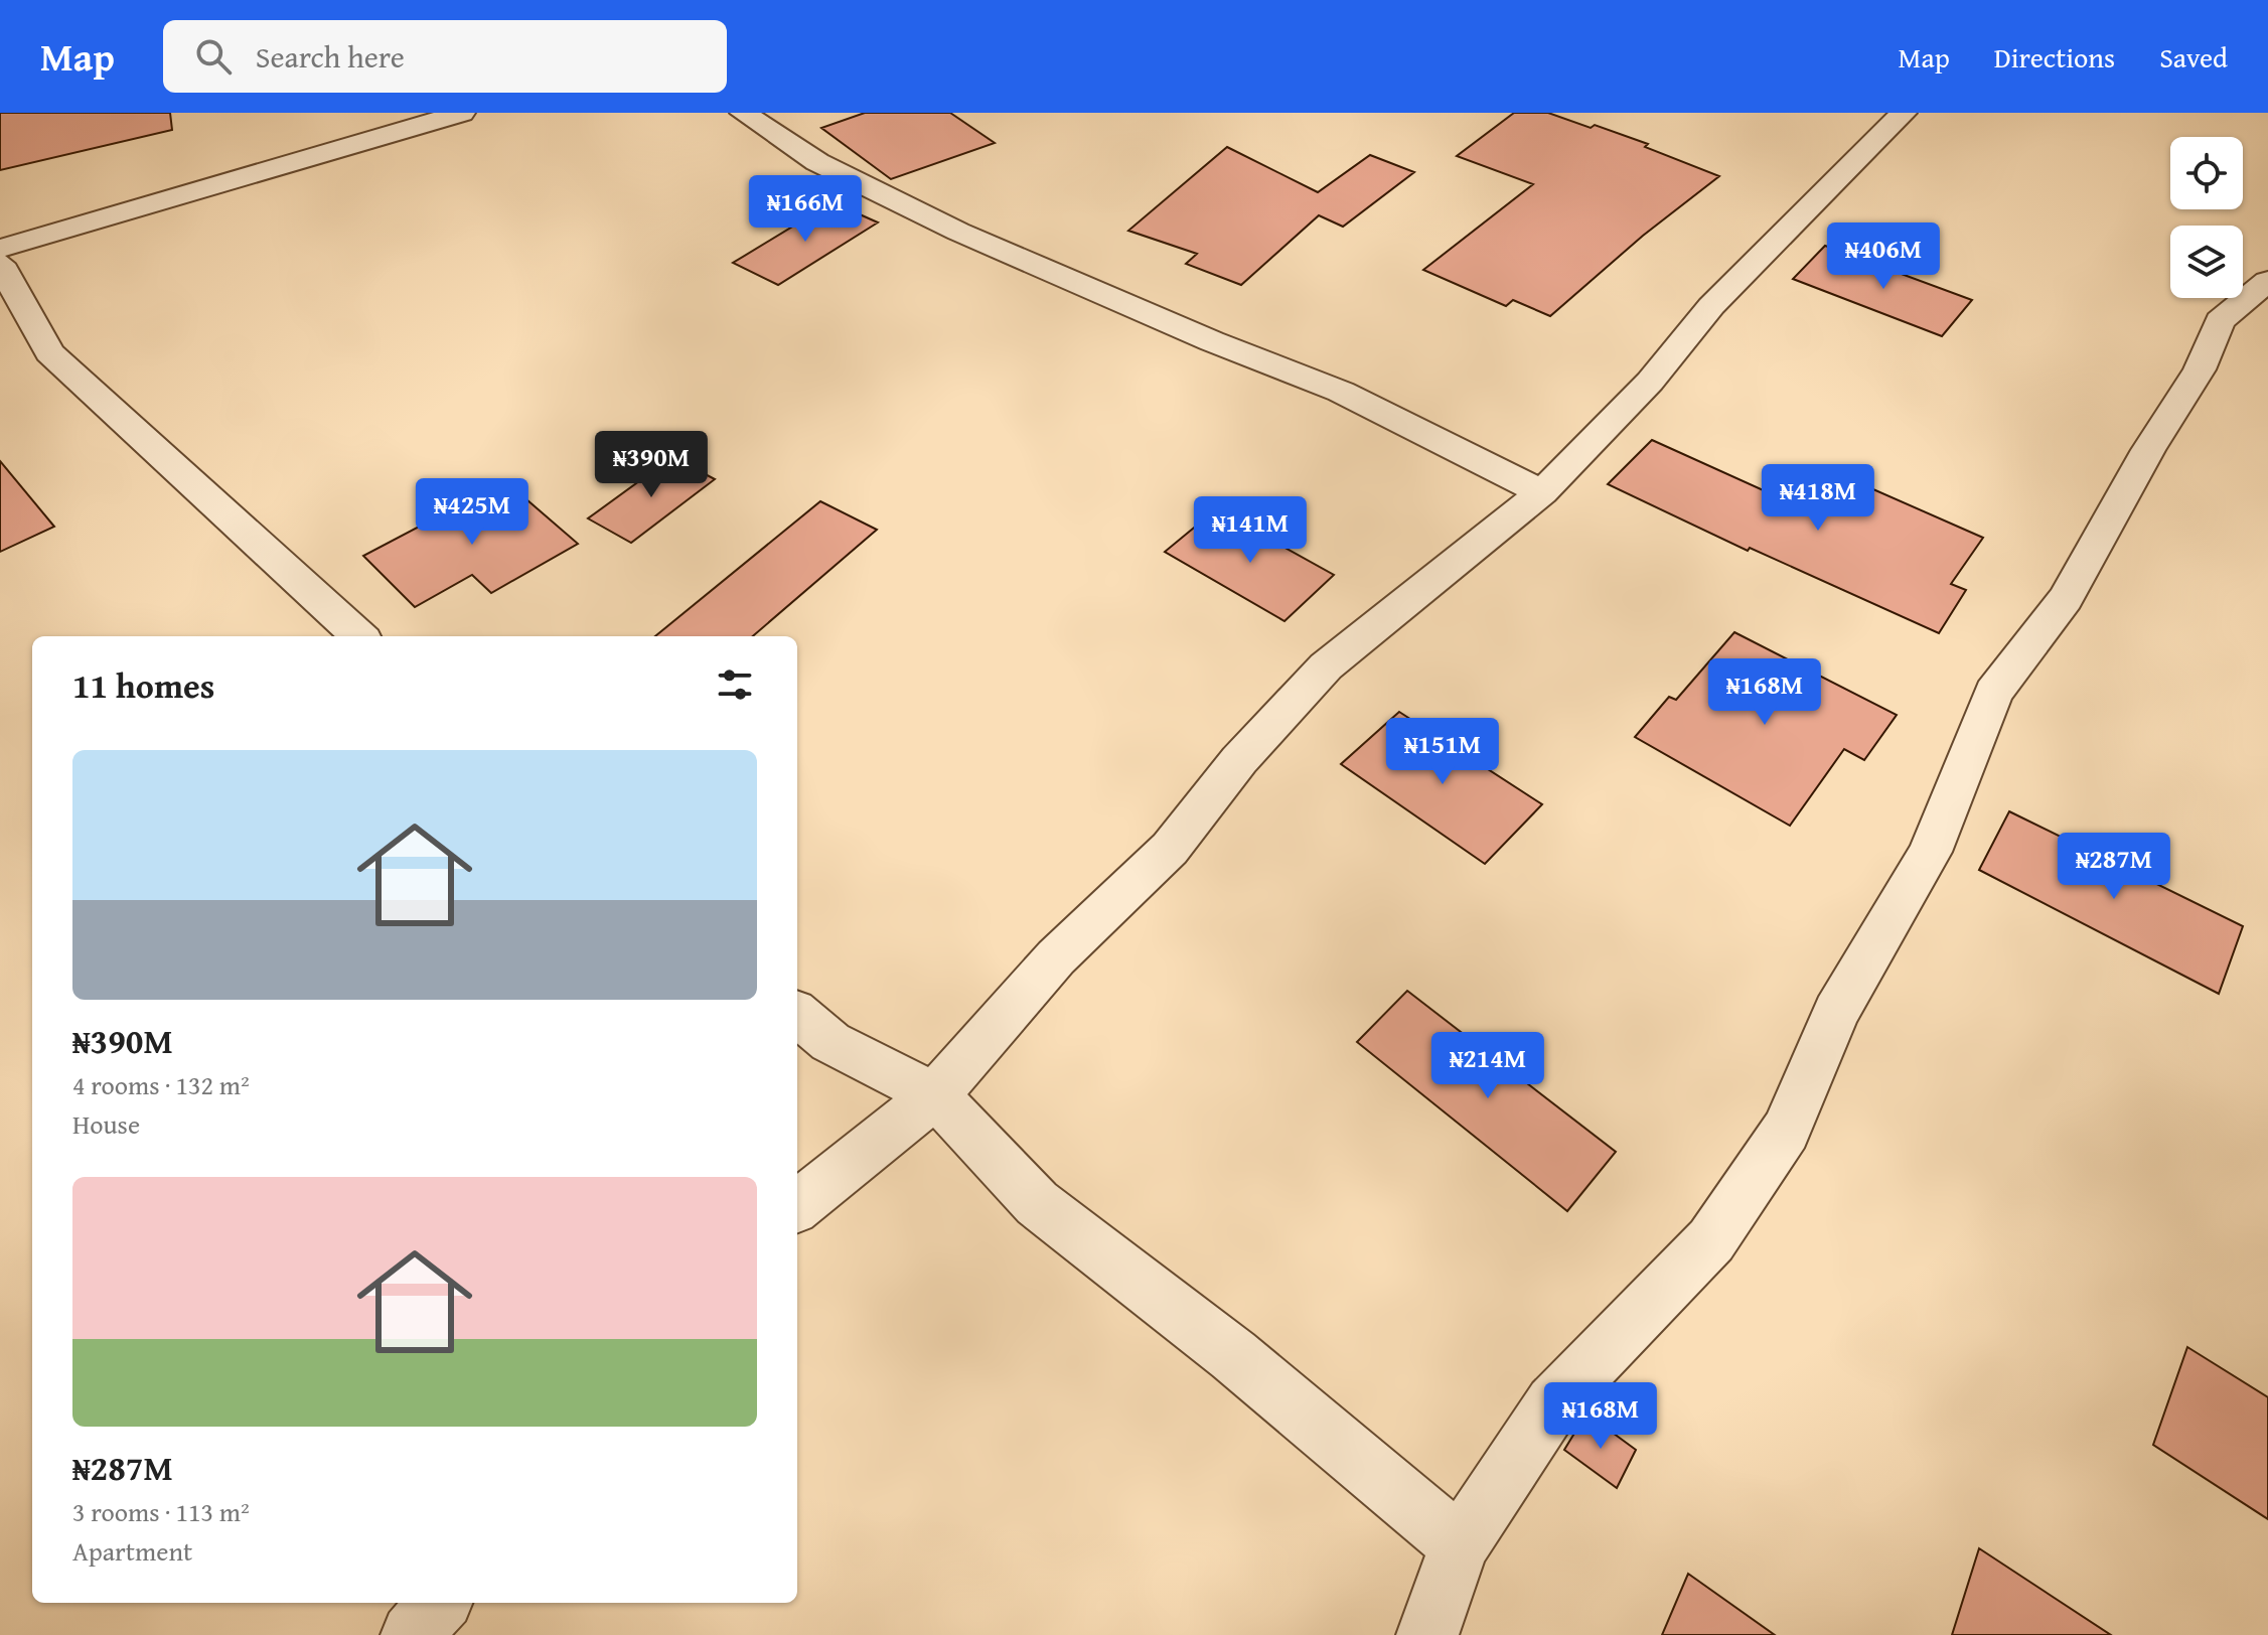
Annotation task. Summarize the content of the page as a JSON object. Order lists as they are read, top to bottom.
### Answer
{
  "page": {
    "header": "Map",
    "search": "Search here",
    "nav": ["Map", "Directions", "Saved"],
    "price": [
      "₦166M",
      "₦406M",
      "₦390M",
      "₦418M",
      "₦425M",
      "₦141M",
      "₦168M",
      "₦151M",
      "₦287M",
      "₦214M",
      "₦168M"
    ],
    "heading": "11 homes",
    "list": [
      {
        "name": "₦390M",
        "note": "4 rooms · 132 m² · House"
      },
      {
        "name": "₦287M",
        "note": "3 rooms · 113 m² · Apartment"
      }
    ]
  }
}
